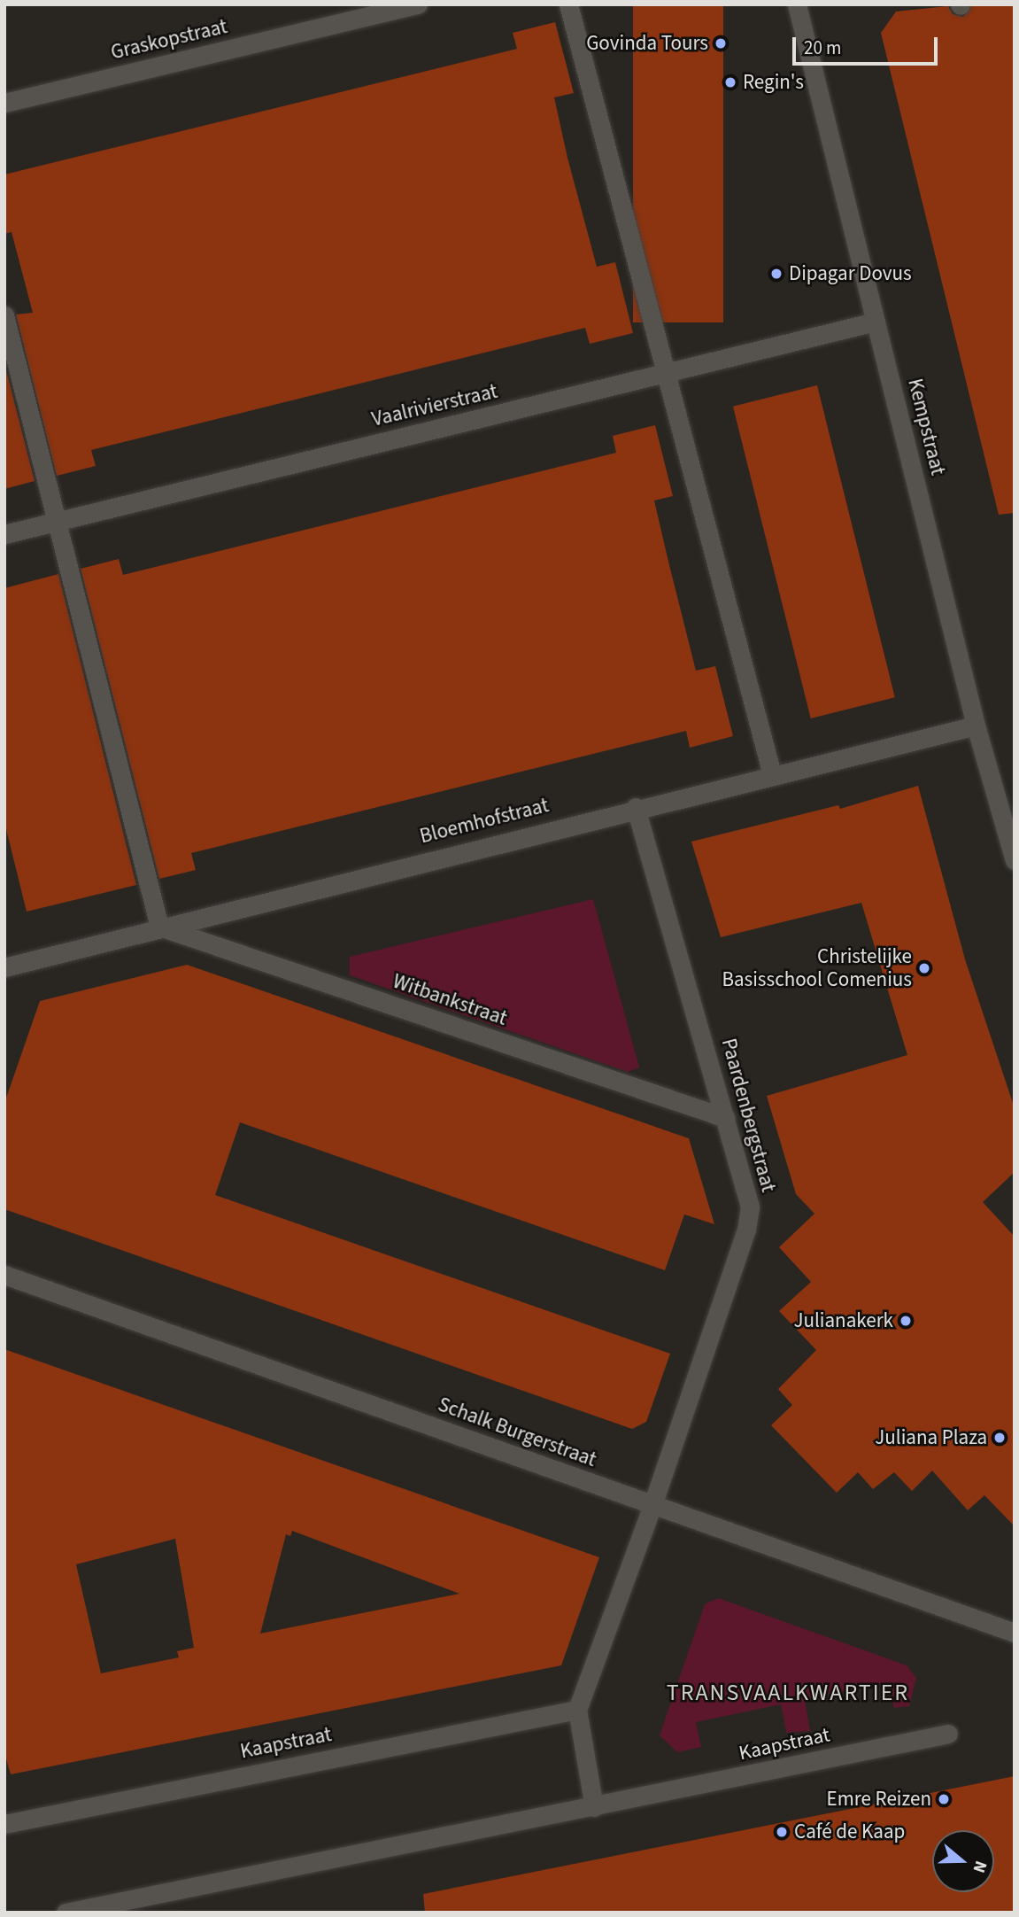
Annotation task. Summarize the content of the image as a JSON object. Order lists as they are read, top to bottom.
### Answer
{
  "streets": {
    "street": [
      "Graskopstraat",
      "Vaalrivierstraat",
      "Kempstraat",
      "Bloemhofstraat",
      "Witbankstraat",
      "Paardenbergstraat",
      "Schalk Burgerstraat",
      "Kaapstraat"
    ]
  },
  "crossings": [
    ["Vaalrivierstraat", "Kempstraat"],
    ["Kempstraat", "Bloemhofstraat"],
    ["Bloemhofstraat", "Witbankstraat"],
    ["Bloemhofstraat", "Paardenbergstraat"],
    ["Witbankstraat", "Paardenbergstraat"],
    ["Paardenbergstraat", "Schalk Burgerstraat"]
  ],
  "districts": ["TRANSVAALKWARTIER"],
  "places": [
    "Govinda Tours",
    "Regin's",
    "Dipagar Dovus",
    "Christelijke Basisschool Comenius",
    "Julianakerk",
    "Juliana Plaza",
    "Emre Reizen",
    "Café de Kaap"
  ],
  "scale_bar": "20 m",
  "north": "right"
}
